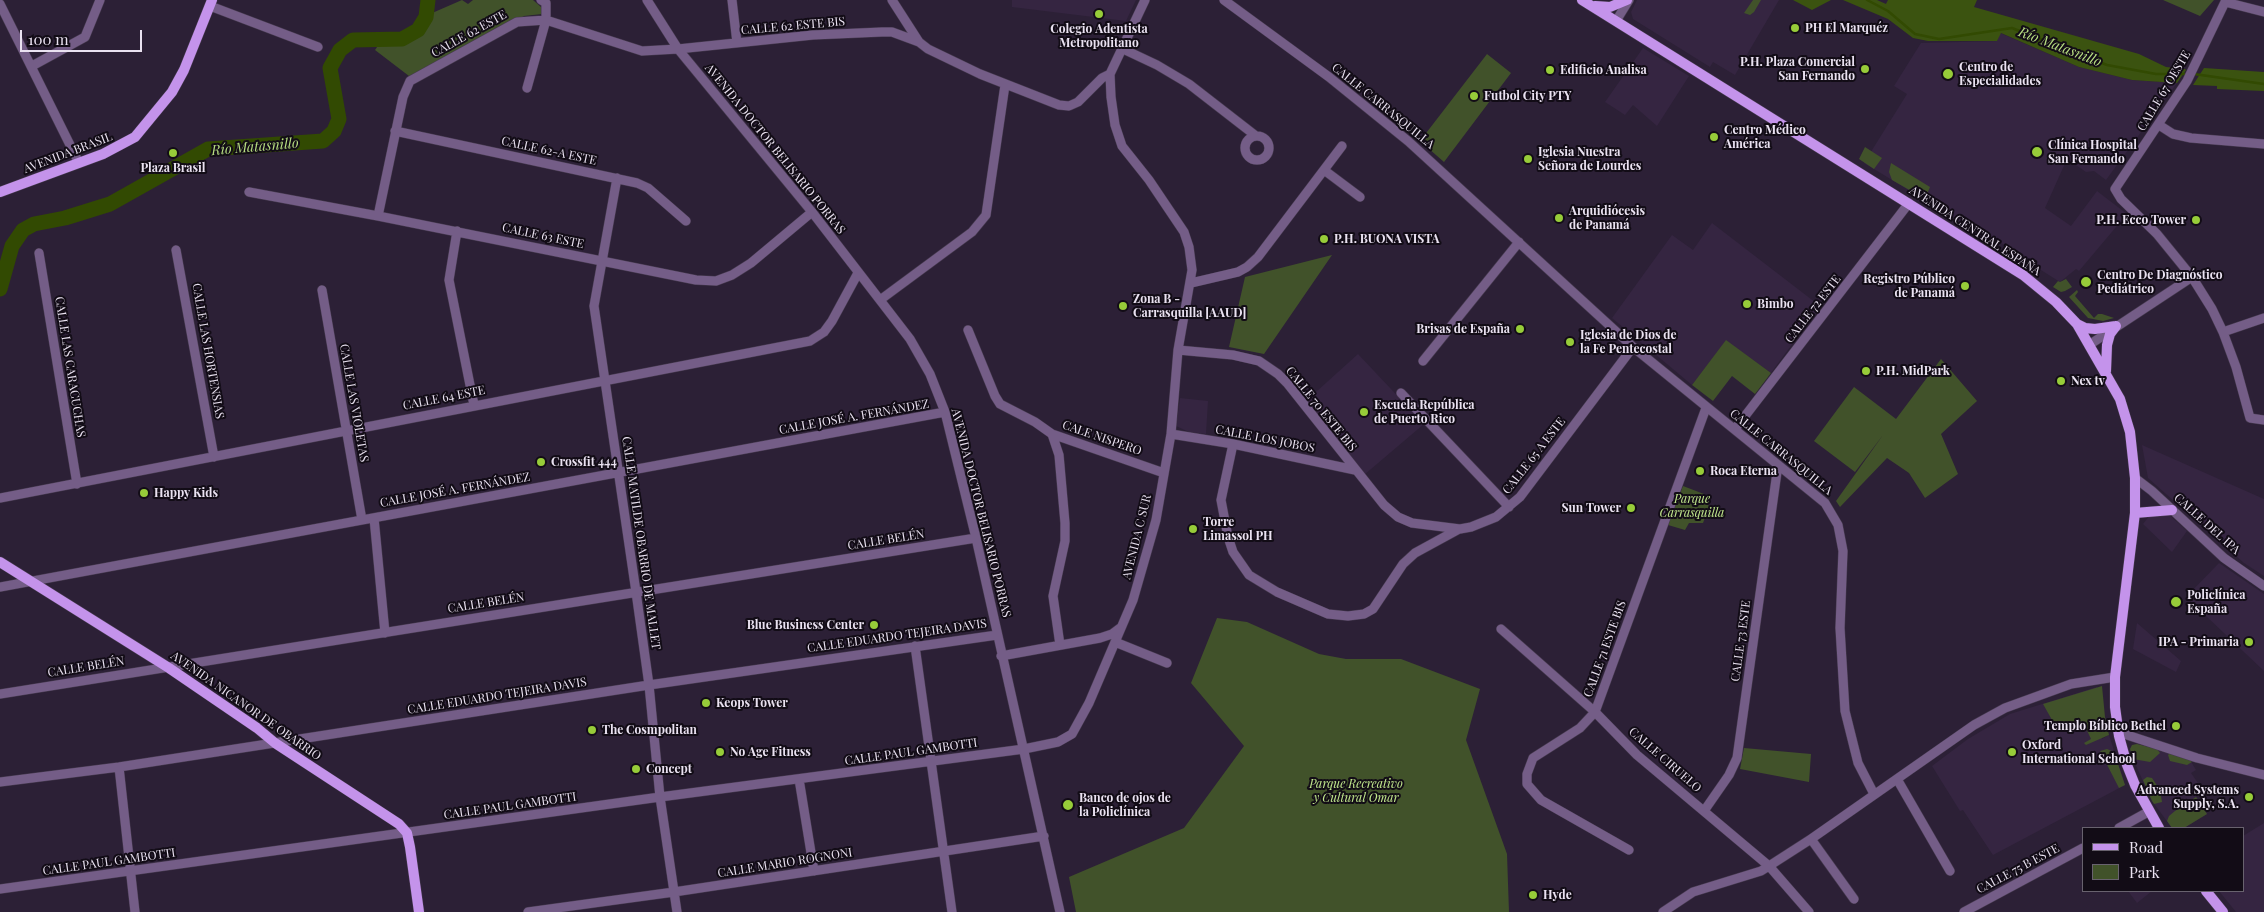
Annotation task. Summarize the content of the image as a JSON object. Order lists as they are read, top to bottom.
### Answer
{
  "streets": {
    "main road": ["AVENIDA BRASIL", "AVENIDA CENTRAL ESPAÑA", "AVENIDA NICANOR DE OBARRIO"],
    "street": [
      "CALLE 62 ESTE BIS",
      "CALLE 62 ESTE",
      "CALLE 67 OESTE",
      "CALLE CARRASQUILLA",
      "AVENIDA DOCTOR BELISARIO PORRAS",
      "CALLE 62-A ESTE",
      "CALLE 63 ESTE",
      "CALLE 72 ESTE",
      "CALLE LAS HORTENSIAS",
      "CALLE LAS CARACUCHAS",
      "CALLE 64 ESTE",
      "CALLE LAS VIOLETAS",
      "CALLE 70 ESTE BIS",
      "CALLE JOSÉ A. FERNÁNDEZ",
      "CALE NISPERO",
      "CALLE LOS JOBOS",
      "CALLE 65 A ESTE",
      "CALLE DEL IPA",
      "AVENIDA C SUR",
      "CALLE BELÉN",
      "CALLE MATILDE OBARRIO DE MALLET",
      "CALLE EDUARDO TEJEIRA DAVIS",
      "CALLE 73 ESTE",
      "CALLE 71 ESTE BIS",
      "CALLE PAUL GAMBOTTI",
      "CALLE CIRUELO",
      "CALLE MARIO ROGNONI",
      "CALLE 75 B ESTE"
    ]
  },
  "crossings": [
    ["CALLE 62 ESTE BIS", "CALLE 62 ESTE"],
    ["CALLE 62 ESTE BIS", "AVENIDA DOCTOR BELISARIO PORRAS"],
    ["CALLE 62 ESTE", "AVENIDA DOCTOR BELISARIO PORRAS"],
    ["CALLE 62 ESTE", "CALLE 62-A ESTE"],
    ["CALLE 62 ESTE", "CALLE 63 ESTE"],
    ["CALLE CARRASQUILLA", "CALLE 72 ESTE"],
    ["CALLE CARRASQUILLA", "CALLE 65 A ESTE"],
    ["CALLE CARRASQUILLA", "CALLE 73 ESTE"],
    ["CALLE CARRASQUILLA", "CALLE 71 ESTE BIS"],
    ["AVENIDA DOCTOR BELISARIO PORRAS", "CALLE 63 ESTE"],
    ["AVENIDA DOCTOR BELISARIO PORRAS", "CALLE 64 ESTE"],
    ["AVENIDA DOCTOR BELISARIO PORRAS", "CALLE JOSÉ A. FERNÁNDEZ"],
    ["AVENIDA DOCTOR BELISARIO PORRAS", "AVENIDA C SUR"],
    ["AVENIDA DOCTOR BELISARIO PORRAS", "CALLE BELÉN"],
    ["AVENIDA DOCTOR BELISARIO PORRAS", "CALLE EDUARDO TEJEIRA DAVIS"],
    ["AVENIDA DOCTOR BELISARIO PORRAS", "CALLE PAUL GAMBOTTI"],
    ["AVENIDA DOCTOR BELISARIO PORRAS", "CALLE MARIO ROGNONI"],
    ["CALLE 62-A ESTE", "CALLE MATILDE OBARRIO DE MALLET"],
    ["AVENIDA CENTRAL ESPAÑA", "CALLE 72 ESTE"],
    ["AVENIDA CENTRAL ESPAÑA", "CALLE DEL IPA"],
    ["CALLE 63 ESTE", "CALLE MATILDE OBARRIO DE MALLET"],
    ["CALLE LAS HORTENSIAS", "CALLE 64 ESTE"],
    ["CALLE LAS CARACUCHAS", "CALLE 64 ESTE"],
    ["CALLE 64 ESTE", "CALLE LAS VIOLETAS"],
    ["CALLE 64 ESTE", "CALLE MATILDE OBARRIO DE MALLET"],
    ["CALLE LAS VIOLETAS", "CALLE JOSÉ A. FERNÁNDEZ"],
    ["CALLE 70 ESTE BIS", "CALLE LOS JOBOS"],
    ["CALLE 70 ESTE BIS", "CALLE 65 A ESTE"],
    ["CALLE 70 ESTE BIS", "AVENIDA C SUR"],
    ["CALLE JOSÉ A. FERNÁNDEZ", "CALLE MATILDE OBARRIO DE MALLET"],
    ["CALLE JOSÉ A. FERNÁNDEZ", "AVENIDA NICANOR DE OBARRIO"],
    ["CALE NISPERO", "AVENIDA C SUR"],
    ["CALLE LOS JOBOS", "CALLE 65 A ESTE"],
    ["CALLE LOS JOBOS", "AVENIDA C SUR"],
    ["AVENIDA C SUR", "CALLE PAUL GAMBOTTI"],
    ["CALLE BELÉN", "CALLE MATILDE OBARRIO DE MALLET"],
    ["CALLE BELÉN", "AVENIDA NICANOR DE OBARRIO"],
    ["CALLE MATILDE OBARRIO DE MALLET", "CALLE EDUARDO TEJEIRA DAVIS"],
    ["CALLE MATILDE OBARRIO DE MALLET", "CALLE PAUL GAMBOTTI"],
    ["CALLE MATILDE OBARRIO DE MALLET", "CALLE MARIO ROGNONI"],
    ["CALLE EDUARDO TEJEIRA DAVIS", "AVENIDA NICANOR DE OBARRIO"],
    ["CALLE 73 ESTE", "CALLE CIRUELO"],
    ["CALLE 71 ESTE BIS", "CALLE CIRUELO"],
    ["AVENIDA NICANOR DE OBARRIO", "CALLE PAUL GAMBOTTI"]
  ],
  "water": ["Río Matasnillo"],
  "parks": ["Parque Carrasquilla", "Parque Recreativo y Cultural Omar"],
  "places": [
    "Colegio Adentista Metropolitano",
    "PH El Marquéz",
    "P.H. Plaza Comercial San Fernando",
    "Edificio Analisa",
    "Centro de Especialidades",
    "Futbol City PTY",
    "Centro Médico América",
    "Clínica Hospital San Fernando",
    "Plaza Brasil",
    "Iglesia Nuestra Señora de Lourdes",
    "Arquidiócesis de Panamá",
    "P.H. Ecco Tower",
    "P.H. BUONA VISTA",
    "Centro De Diagnóstico Pediátrico",
    "Registro Público de Panamá",
    "Bimbo",
    "Zona B - Carrasquilla [AAUD]",
    "Brisas de España",
    "Iglesia de Dios de la Fe Pentecostal",
    "P.H. MidPark",
    "Nex tv",
    "Escuela República de Puerto Rico",
    "Crossfit 444",
    "Roca Eterna",
    "Happy Kids",
    "Sun Tower",
    "Torre Limassol PH",
    "Policlínica España",
    "Blue Business Center",
    "IPA - Primaria",
    "Keops Tower",
    "Templo Bíblico Bethel",
    "The Cosmpolitan",
    "No Age Fitness",
    "Oxford International School",
    "Concept",
    "Advanced Systems Supply, S.A.",
    "Banco de ojos de la Policlínica",
    "Hyde"
  ],
  "legend": ["Road", "Park"],
  "scale_bar": "100 m"
}
